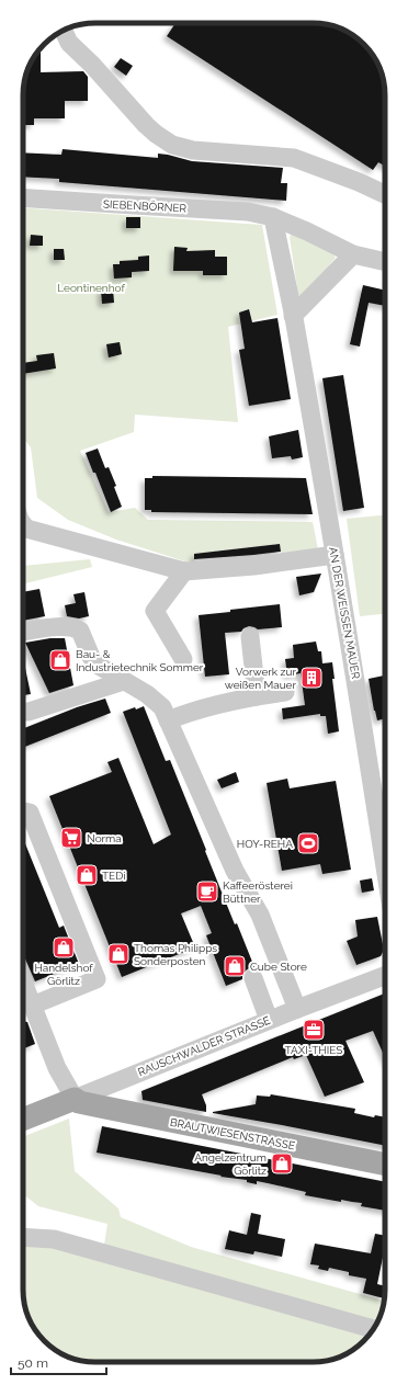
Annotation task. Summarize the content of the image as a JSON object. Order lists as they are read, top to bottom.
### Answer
{
  "streets": {
    "main road": ["RAUSCHWALDER STRASSE", "BRAUTWIESENSTRASSE"],
    "street": ["SIEBENBÖRNER", "AN DER WEISSEN MAUER"]
  },
  "crossings": [
    ["SIEBENBÖRNER", "AN DER WEISSEN MAUER"],
    ["RAUSCHWALDER STRASSE", "BRAUTWIESENSTRASSE"]
  ],
  "parks": ["Leontinenhof"],
  "places": {
    "shop": [
      "Bau- & Industrietechnik Sommer",
      "TEDi",
      "Handelshof Görlitz",
      "Thomas Philipps Sonderposten",
      "Cube Store",
      "Angelzentrum Görlitz"
    ],
    "building": ["Vorwerk zur weißen Mauer"],
    "supermarket": ["Norma"],
    "sports": ["HOY-REHA"],
    "cafe": ["Kaffeerösterei Büttner"],
    "office": ["TAXI-THIES"]
  },
  "scale_bar": "50 m"
}
